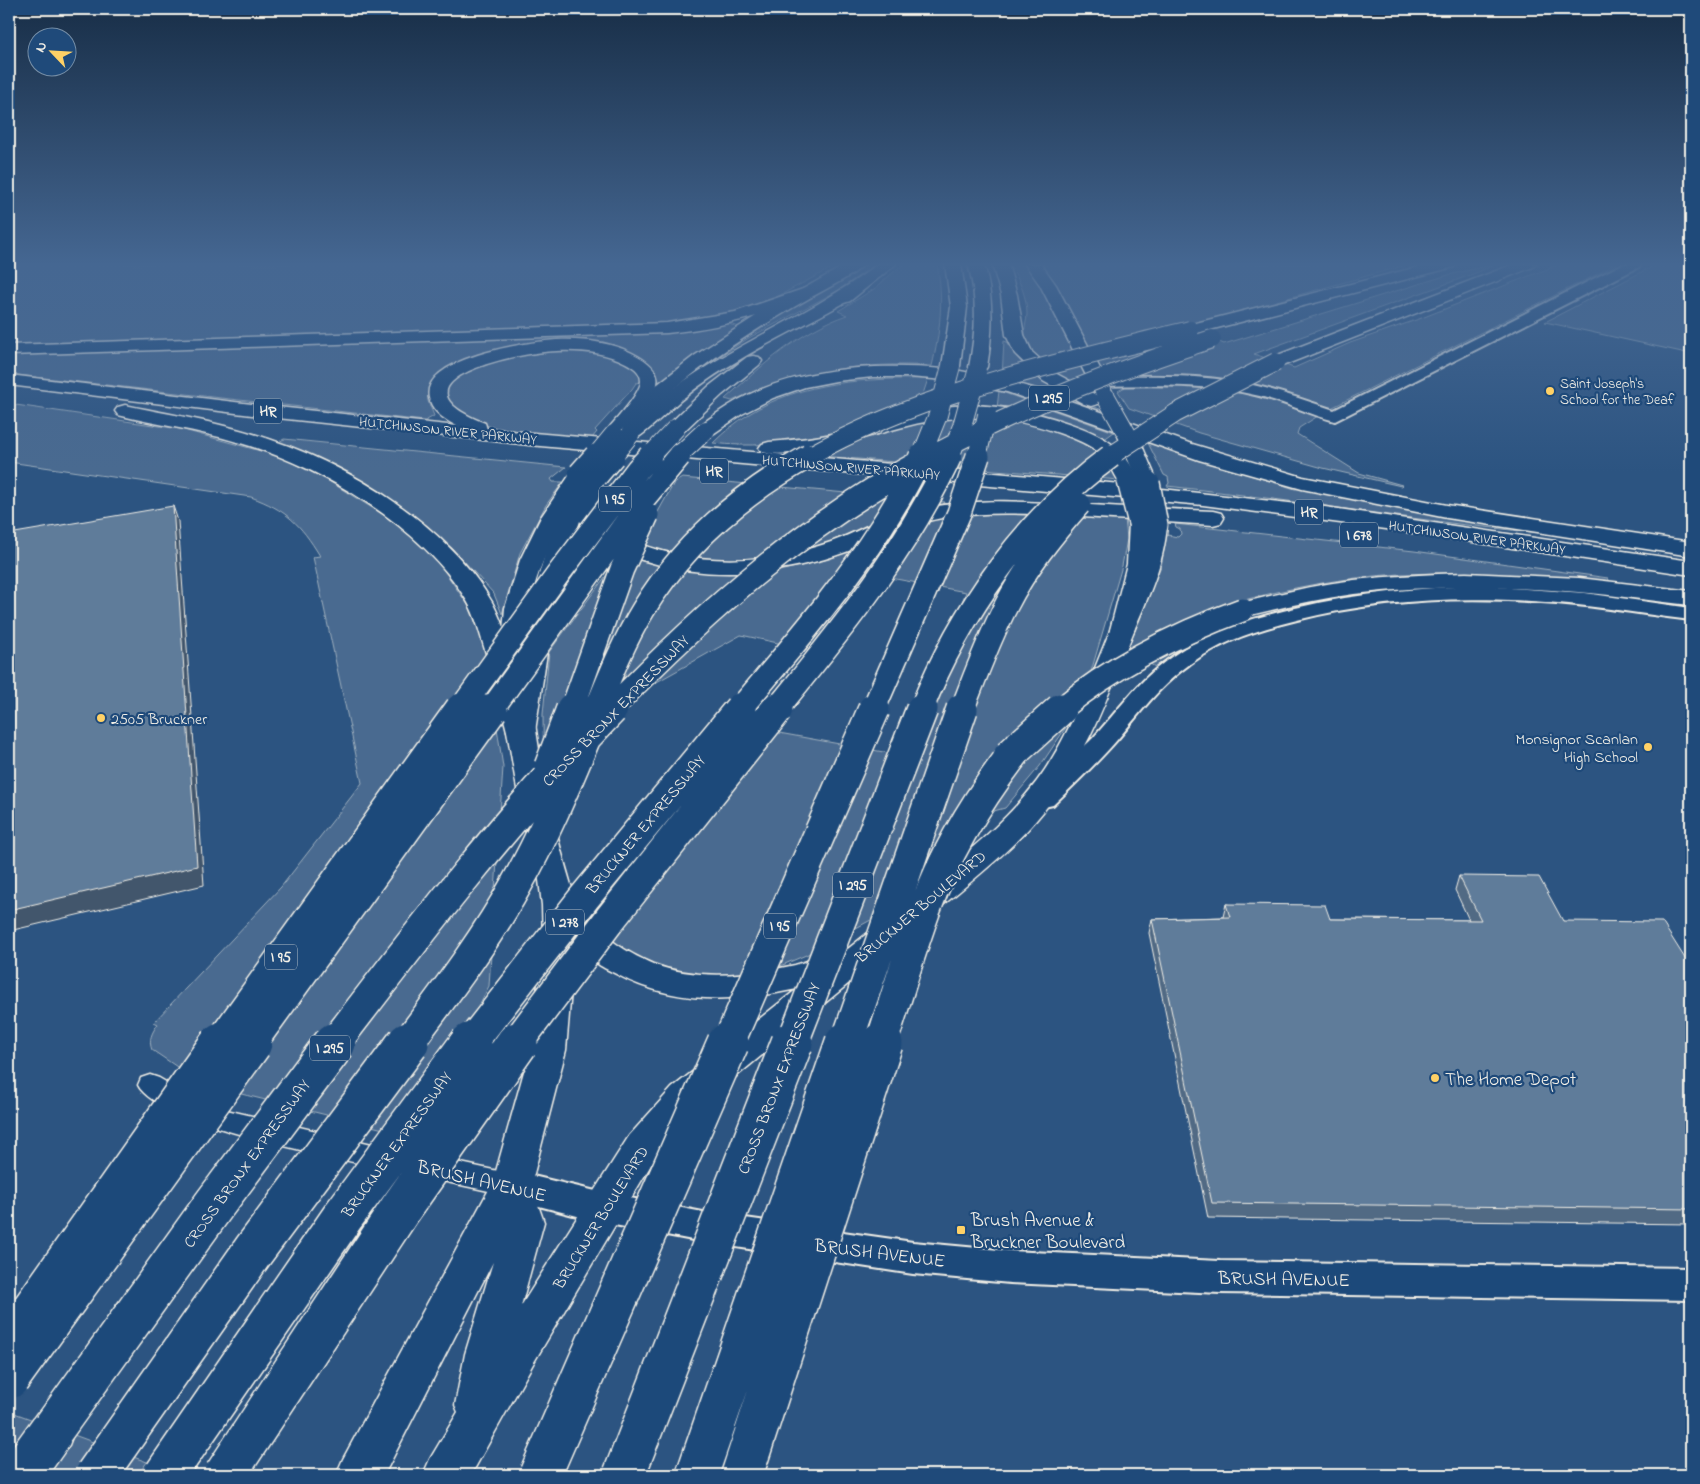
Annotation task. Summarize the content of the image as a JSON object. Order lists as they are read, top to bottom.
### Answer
{
  "streets": {
    "main road": [
      "I 295",
      "HR",
      "HUTCHINSON RIVER PARKWAY",
      "I 95",
      "I 678",
      "CROSS BRONX EXPRESSWAY",
      "BRUCKNER EXPRESSWAY",
      "BRUCKNER BOULEVARD",
      "I 278"
    ],
    "street": ["BRUSH AVENUE"]
  },
  "crossings": [
    ["HUTCHINSON RIVER PARKWAY", "I 678"],
    ["I 95", "BRUCKNER EXPRESSWAY"],
    ["BRUCKNER BOULEVARD", "BRUSH AVENUE"]
  ],
  "places": {
    "other": [
      "Saint Joseph's School for the Deaf",
      "2505 Bruckner",
      "Monsignor Scanlan High School",
      "The Home Depot"
    ],
    "transit": ["Brush Avenue & Bruckner Boulevard"]
  },
  "north": "top left"
}
